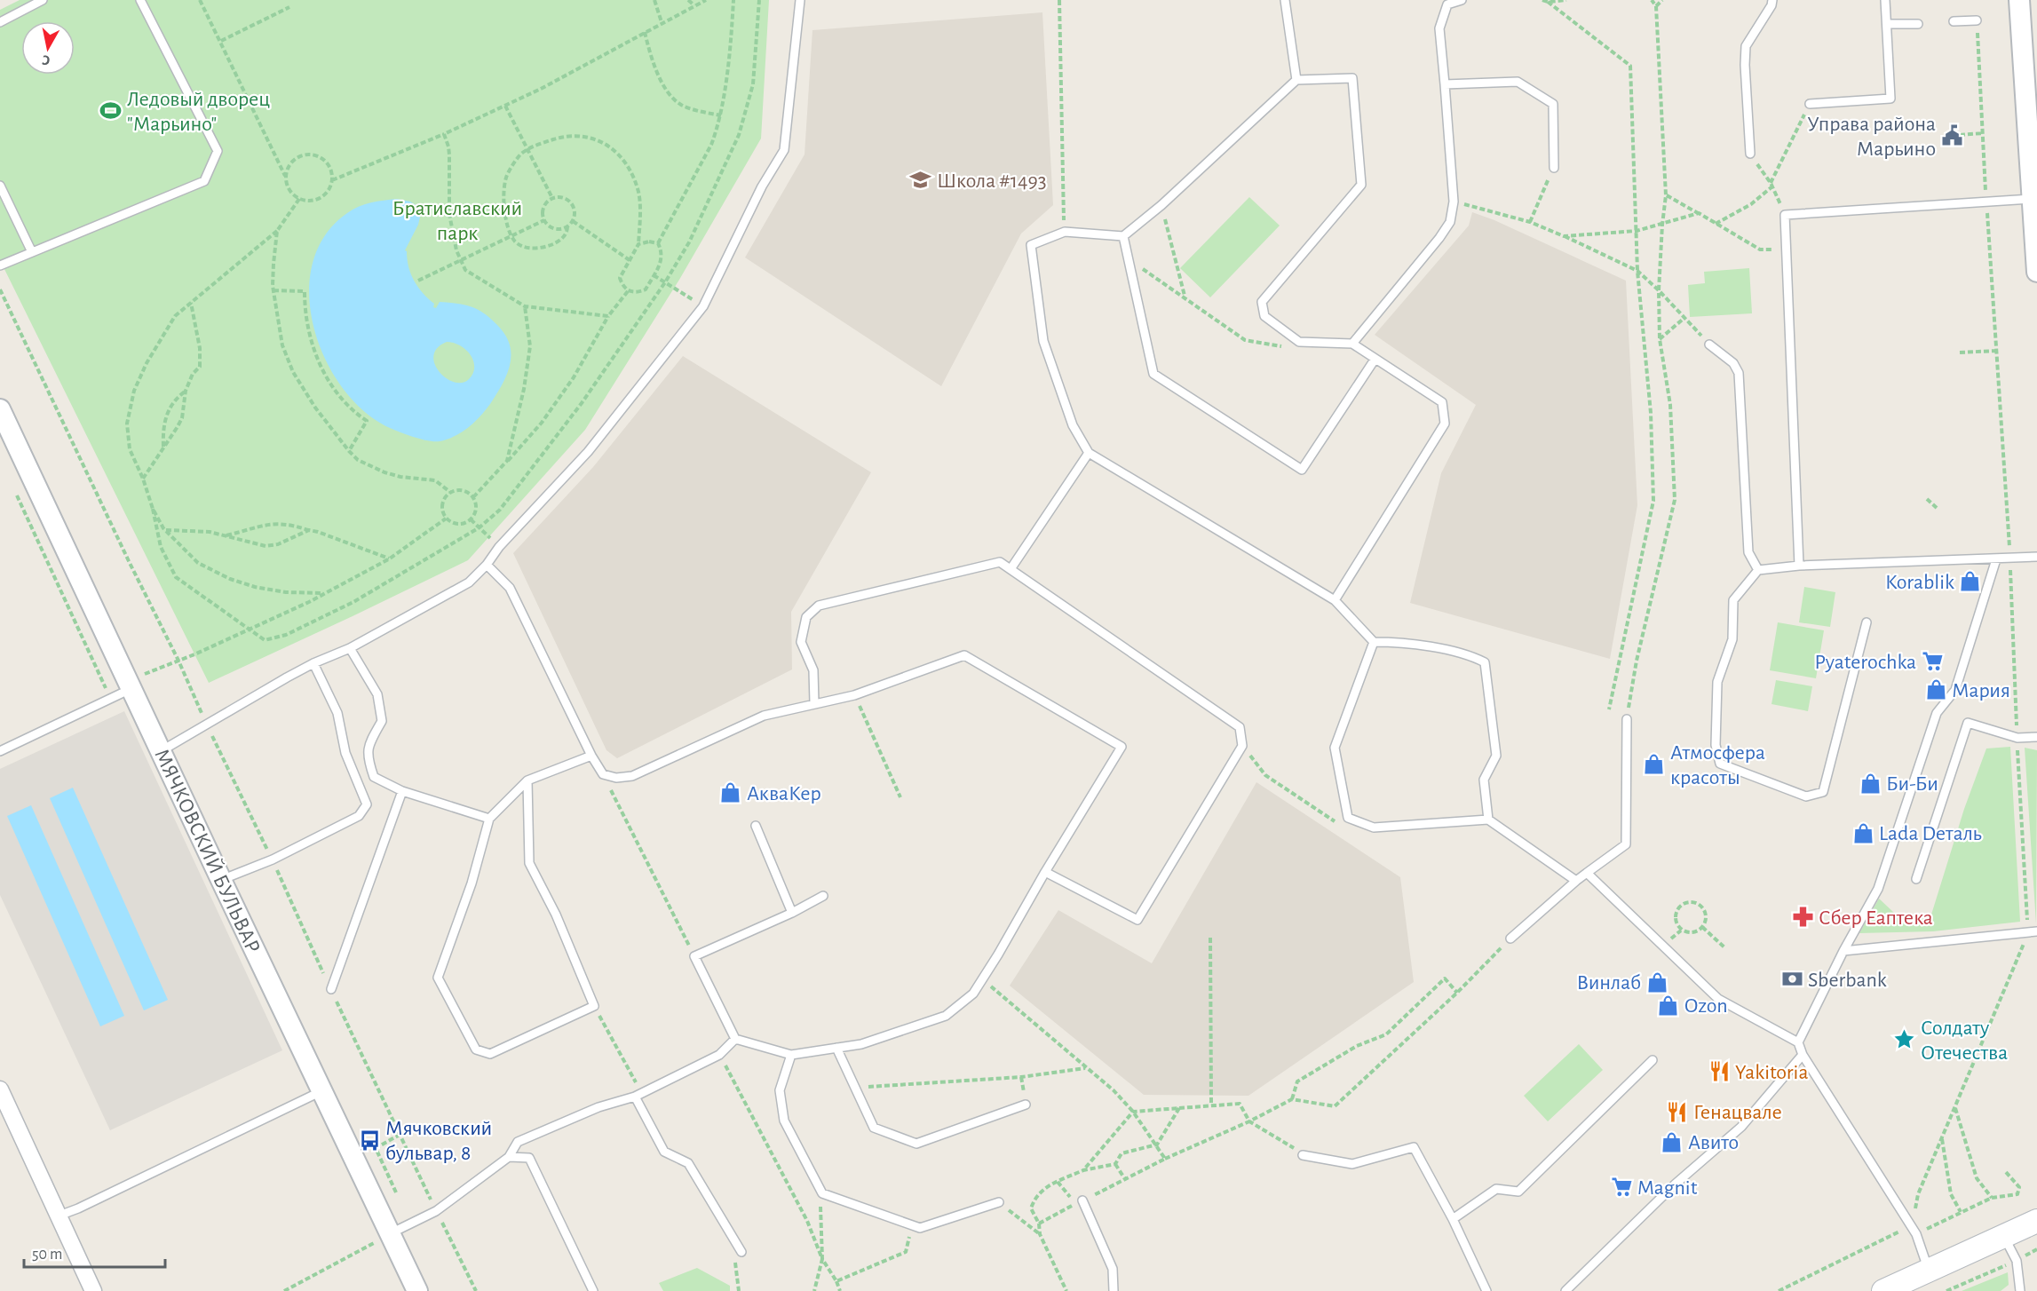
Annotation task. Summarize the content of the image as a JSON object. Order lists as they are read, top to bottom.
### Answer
{
  "streets": {
    "street": ["МЯЧКОВСКИЙ БУЛЬВАР"]
  },
  "parks": ["Братиславский парк"],
  "places": {
    "sports": ["Ледовый дворец \"Марьино\""],
    "public building": ["Управа района Марьино"],
    "school or university": ["Школа #1493"],
    "shop": [
      "Korablik",
      "Мария",
      "Атмосфера красоты",
      "Би-Би",
      "АкваКер",
      "Lada Dеталь",
      "Винлаб",
      "Ozon",
      "Авито"
    ],
    "supermarket": ["Pyaterochka", "Magnit"],
    "pharmacy": ["Сбер Еаптека"],
    "bank": ["Sberbank"],
    "place": ["Солдату Отечества"],
    "restaurant": ["Yakitoria", "Генацвале"],
    "bus stop": ["Мячковский бульвар, 8"]
  },
  "scale_bar": "50 m",
  "north": "bottom"
}
